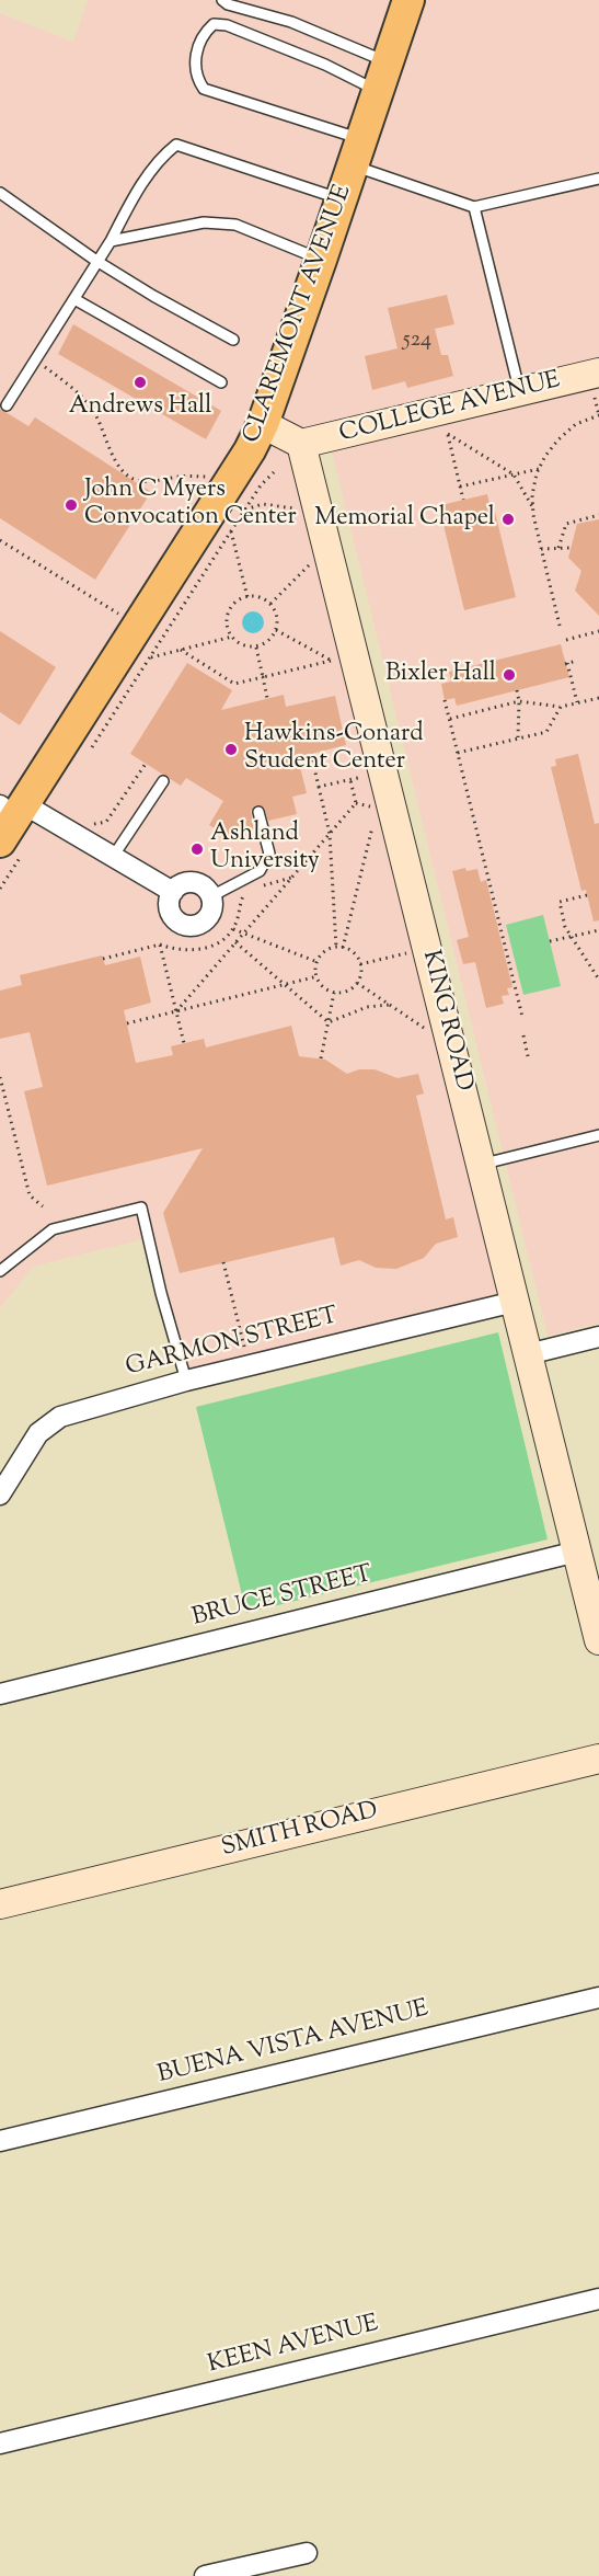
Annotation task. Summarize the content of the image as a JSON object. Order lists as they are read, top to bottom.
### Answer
{
  "streets": {
    "main road": ["CLAREMONT AVENUE"],
    "street": [
      "COLLEGE AVENUE",
      "KING ROAD",
      "GARMON STREET",
      "BRUCE STREET",
      "SMITH ROAD",
      "BUENA VISTA AVENUE",
      "KEEN AVENUE"
    ]
  },
  "crossings": [
    ["COLLEGE AVENUE", "KING ROAD"],
    ["KING ROAD", "GARMON STREET"],
    ["KING ROAD", "BRUCE STREET"]
  ],
  "places": [
    "Andrews Hall",
    "John C Myers Convocation Center",
    "Memorial Chapel",
    "Bixler Hall",
    "Hawkins-Conard Student Center",
    "Ashland University"
  ],
  "house_numbers": ["524"]
}
